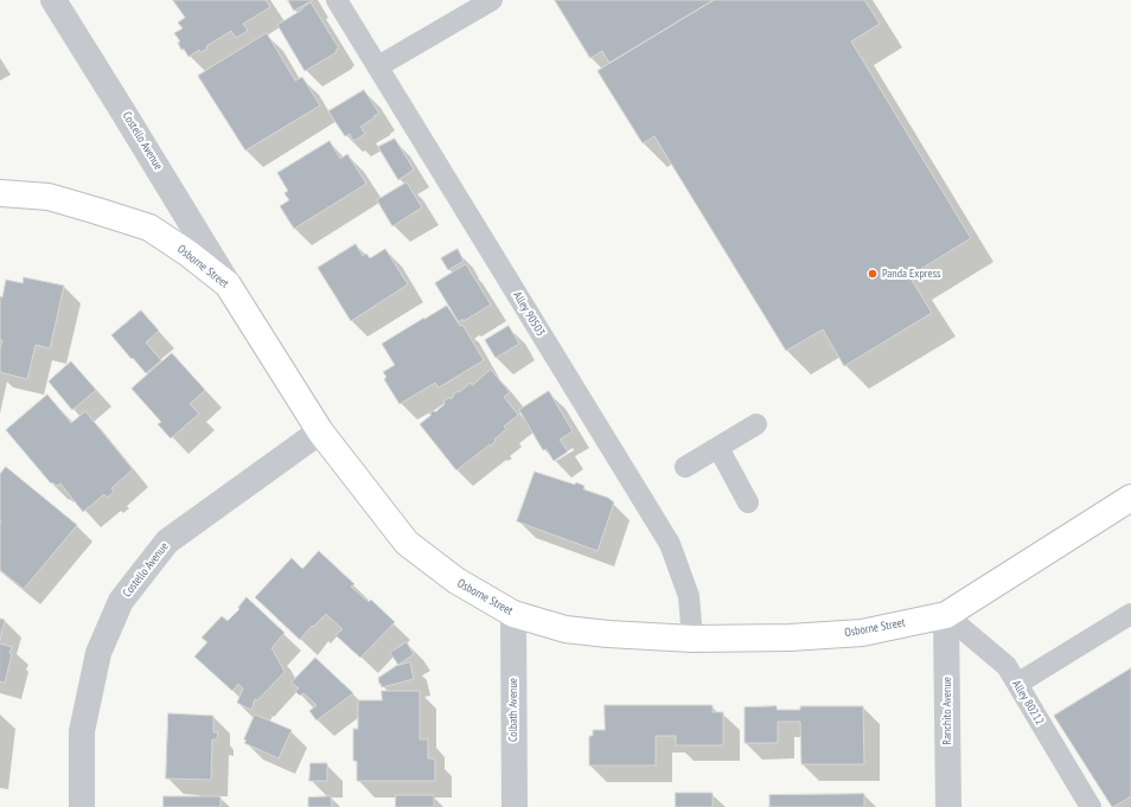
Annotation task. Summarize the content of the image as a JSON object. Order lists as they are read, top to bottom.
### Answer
{
  "streets": {
    "street": [
      "Costello Avenue",
      "Osborne Street",
      "Colbath Avenue",
      "Ranchito Avenue"
    ],
    "lane": ["Alley 90503", "Alley 80212"]
  },
  "crossings": [
    ["Costello Avenue", "Osborne Street"],
    ["Osborne Street", "Alley 90503"],
    ["Osborne Street", "Alley 80212"],
    ["Osborne Street", "Colbath Avenue"],
    ["Osborne Street", "Ranchito Avenue"],
    ["Alley 80212", "Ranchito Avenue"]
  ],
  "places": ["Panda Express"]
}
